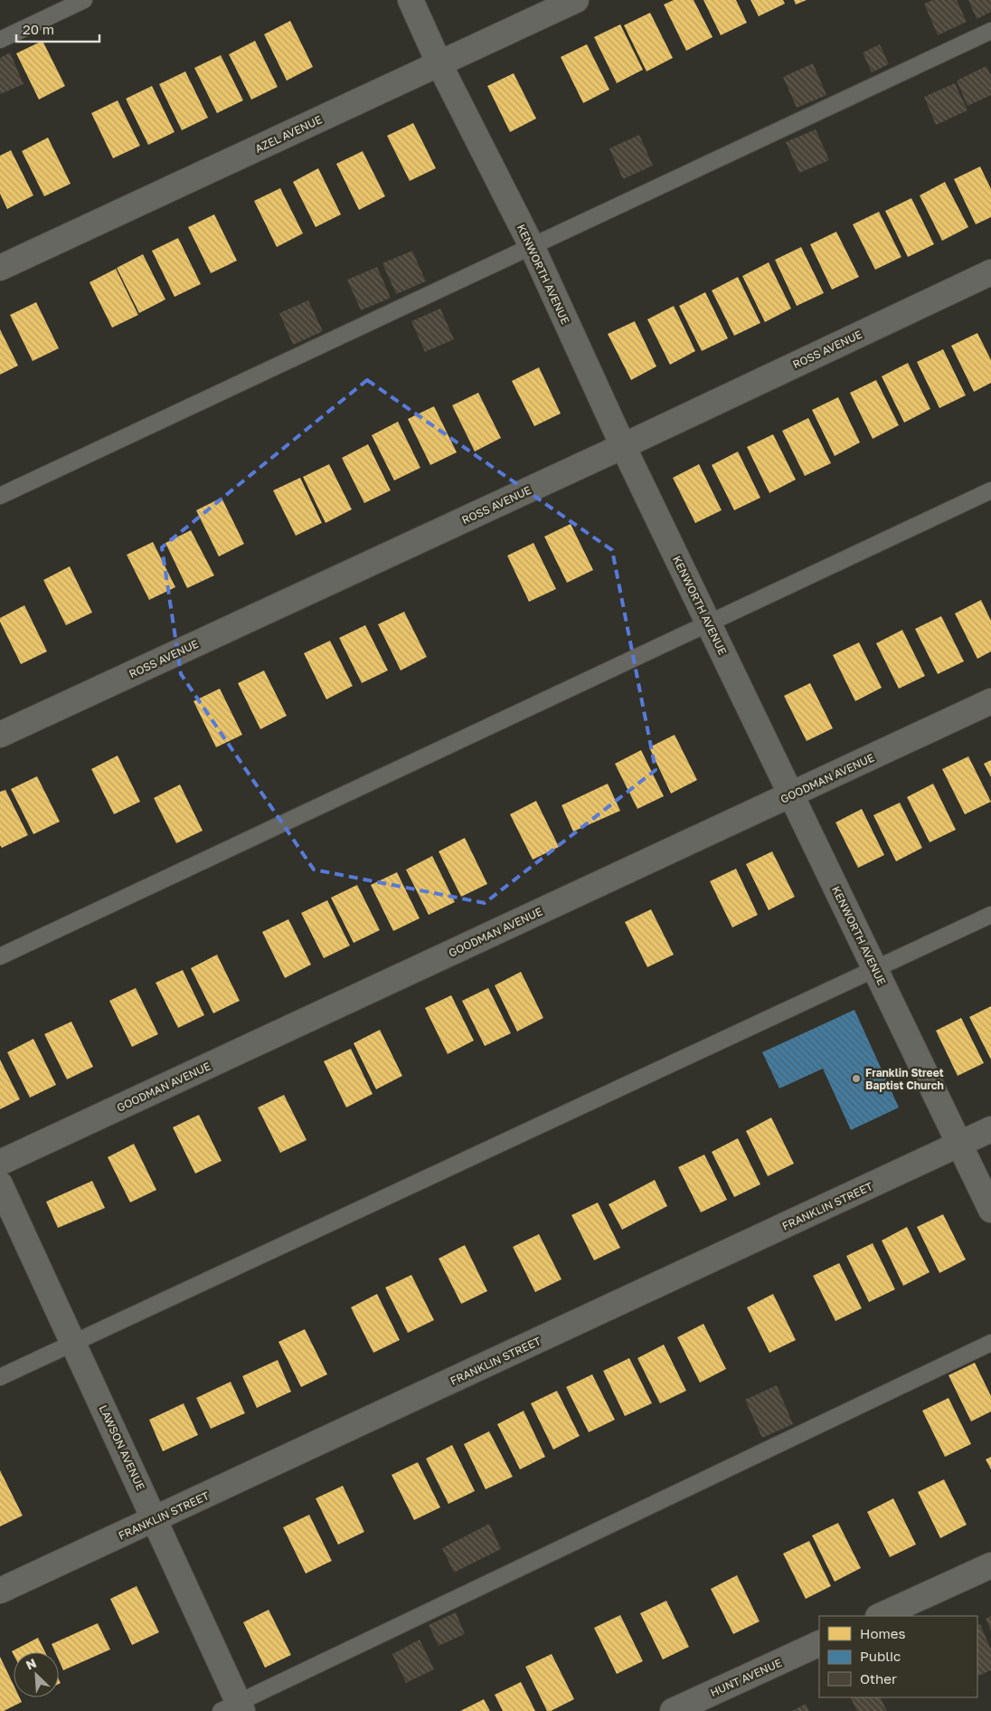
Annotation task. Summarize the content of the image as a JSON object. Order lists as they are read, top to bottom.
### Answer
{
  "streets": {
    "street": [
      "AZEL AVENUE",
      "KENWORTH AVENUE",
      "ROSS AVENUE",
      "GOODMAN AVENUE",
      "FRANKLIN STREET",
      "LAWSON AVENUE",
      "HUNT AVENUE"
    ]
  },
  "crossings": [
    ["AZEL AVENUE", "KENWORTH AVENUE"],
    ["KENWORTH AVENUE", "ROSS AVENUE"],
    ["KENWORTH AVENUE", "GOODMAN AVENUE"],
    ["KENWORTH AVENUE", "FRANKLIN STREET"],
    ["FRANKLIN STREET", "LAWSON AVENUE"]
  ],
  "places": ["Franklin Street Baptist Church"],
  "legend": ["Homes", "Public", "Other"],
  "scale_bar": "20 m",
  "north": "top left"
}
